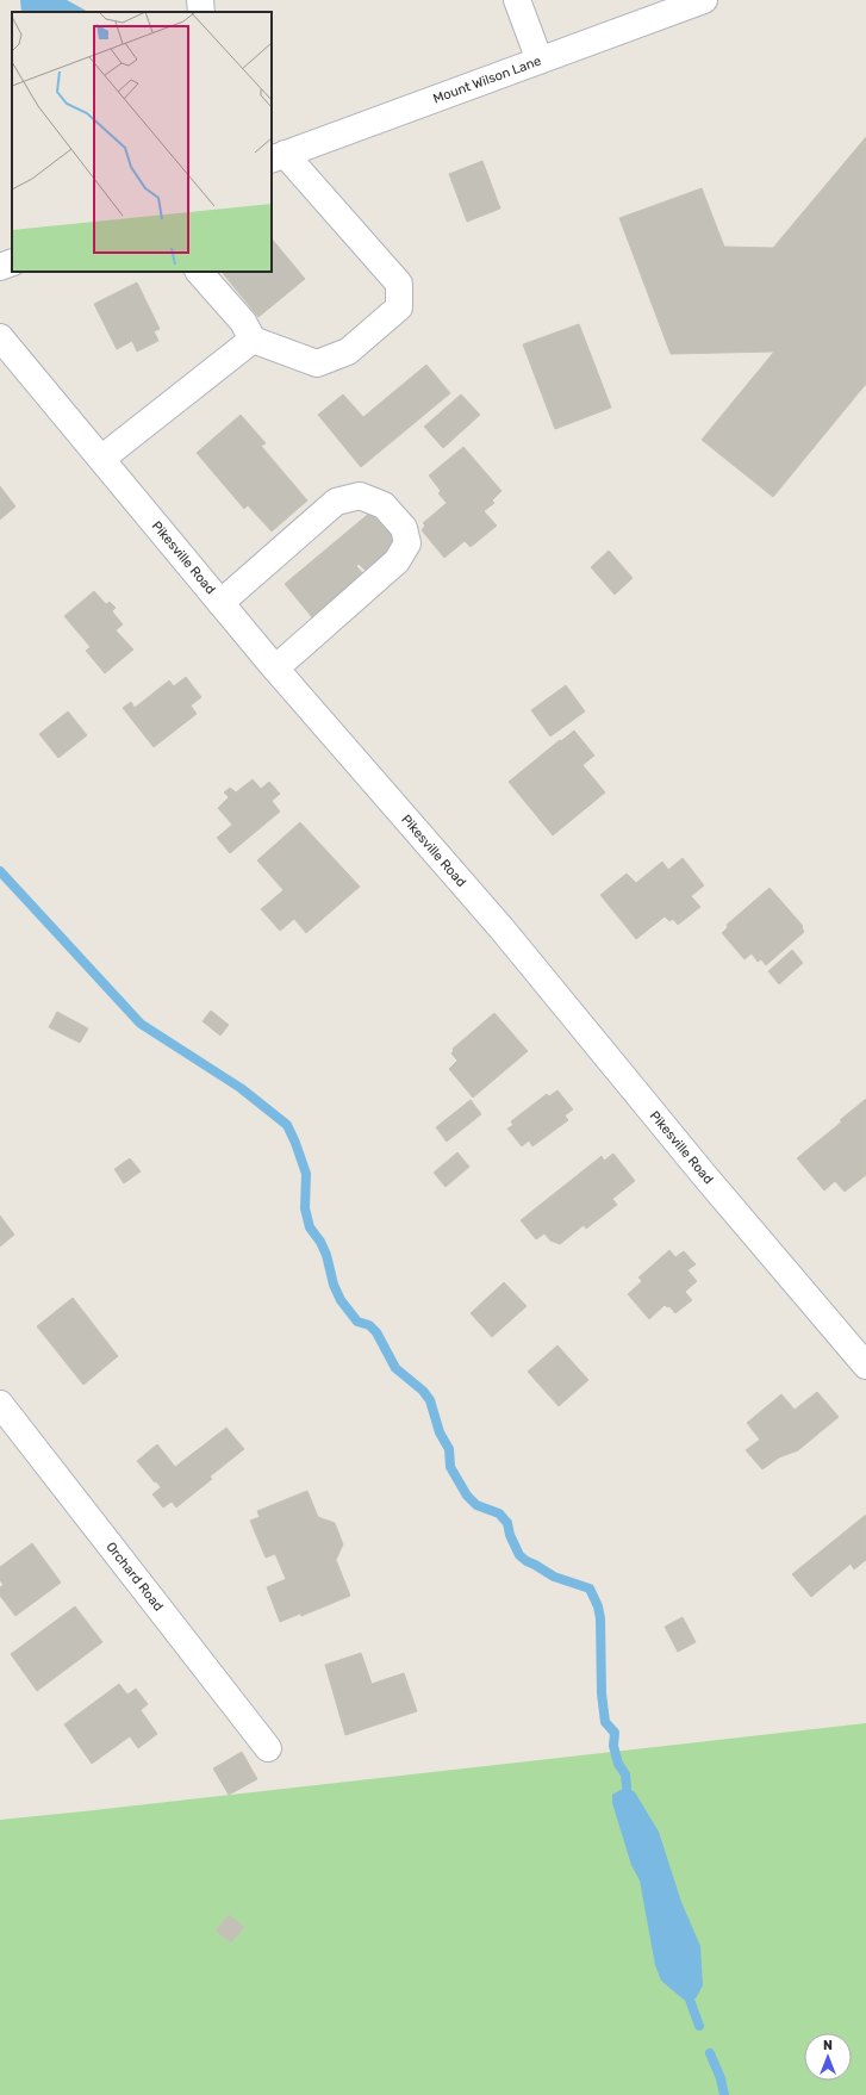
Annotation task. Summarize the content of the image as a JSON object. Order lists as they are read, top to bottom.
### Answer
{
  "streets": {
    "street": ["Mount Wilson Lane", "Pikesville Road", "Orchard Road"]
  },
  "north": "top"
}
